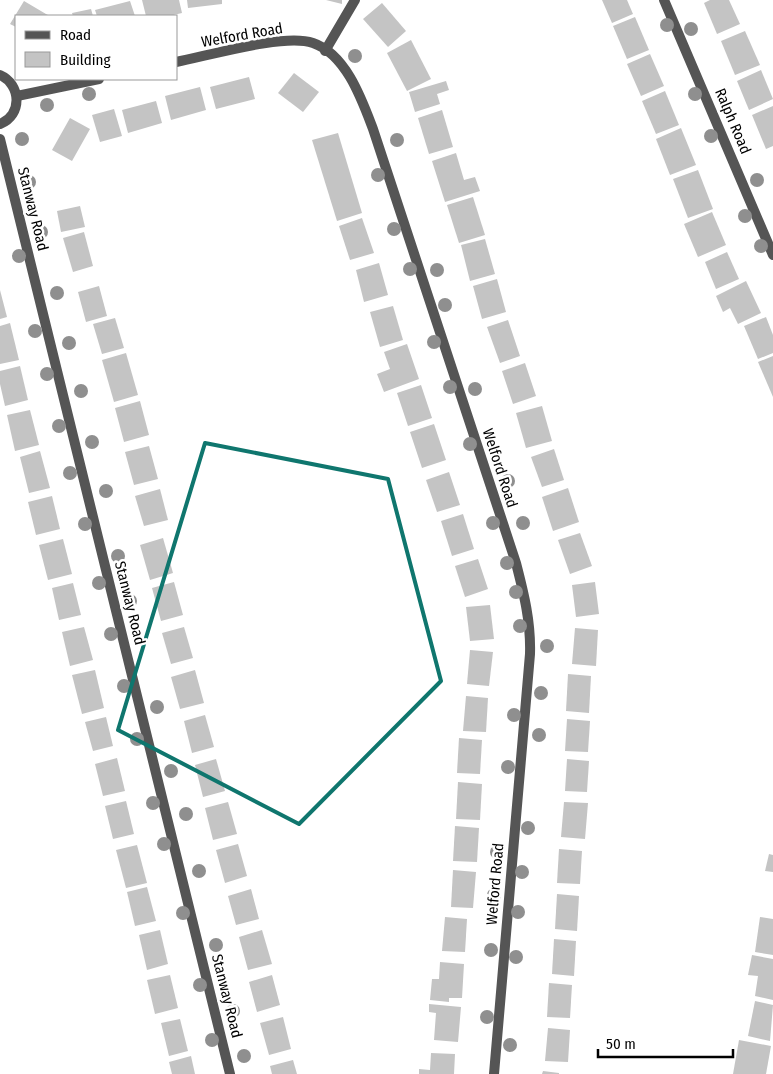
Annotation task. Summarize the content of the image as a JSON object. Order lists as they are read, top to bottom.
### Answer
{
  "streets": {
    "street": ["Welford Road", "Ralph Road", "Stanway Road"]
  },
  "legend": ["Road", "Building"],
  "scale_bar": "50 m"
}
